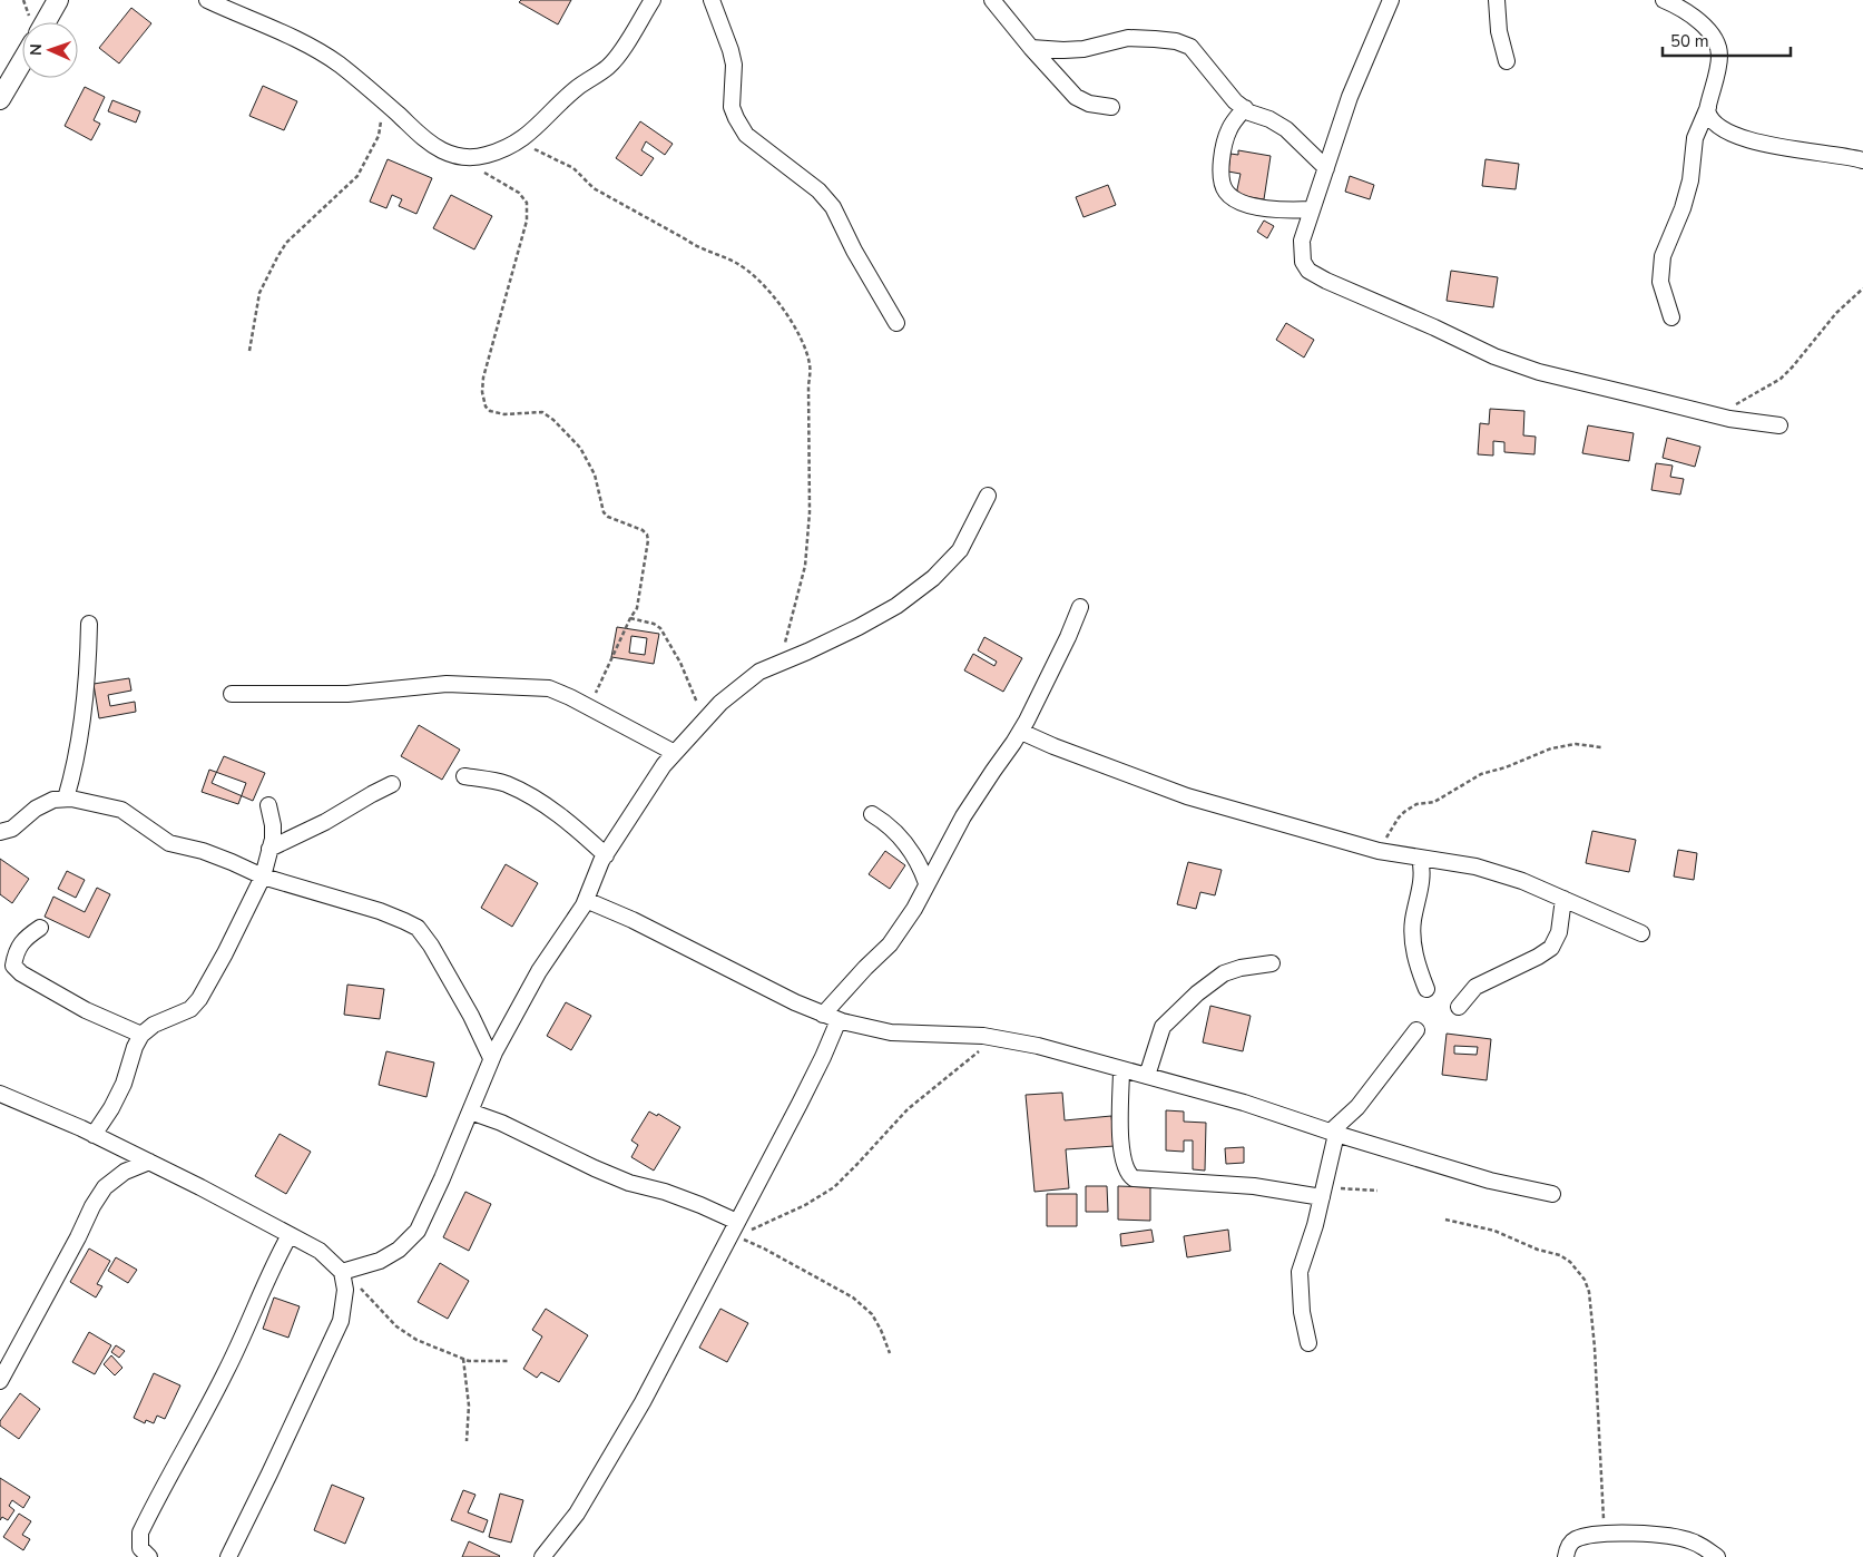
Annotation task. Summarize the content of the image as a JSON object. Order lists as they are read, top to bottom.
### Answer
{
  "scale_bar": "50 m",
  "north": "left"
}
